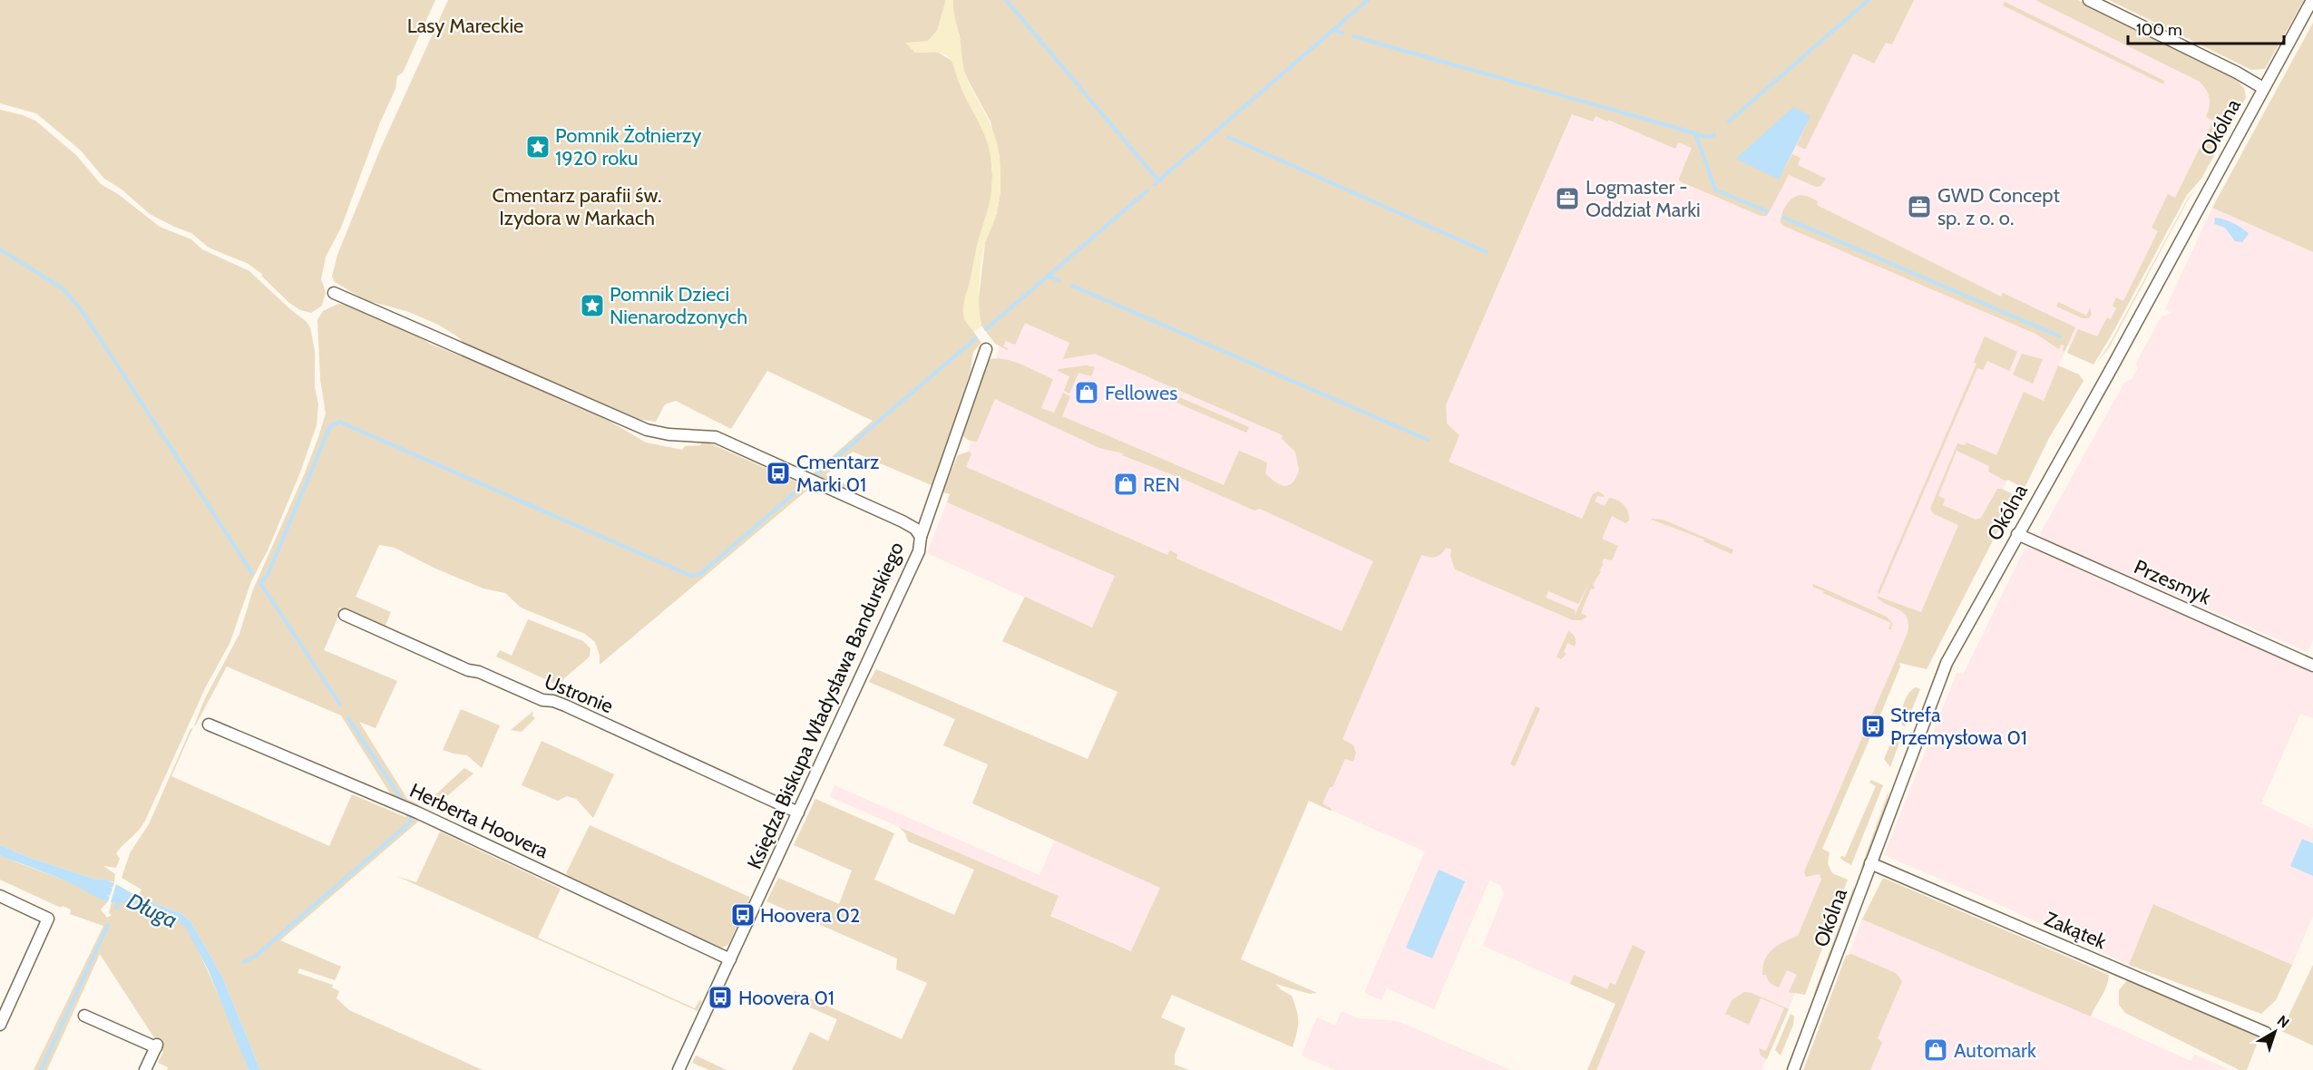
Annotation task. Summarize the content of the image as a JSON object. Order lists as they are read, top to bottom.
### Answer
{
  "streets": {
    "street": [
      "Okólna",
      "Przesmyk",
      "Ustronie",
      "Księdza Biskupa Władysława Bandurskiego",
      "Herberta Hoovera",
      "Zakątek"
    ]
  },
  "crossings": [
    ["Okólna", "Przesmyk"],
    ["Okólna", "Zakątek"],
    ["Ustronie", "Księdza Biskupa Władysława Bandurskiego"],
    ["Księdza Biskupa Władysława Bandurskiego", "Herberta Hoovera"]
  ],
  "water": ["Długa"],
  "parks": ["Lasy Mareckie", "Cmentarz parafii św. Izydora w Markach"],
  "places": {
    "place": ["Pomnik Żołnierzy 1920 roku", "Pomnik Dzieci Nienarodzonych"],
    "office": ["Logmaster - Oddział Marki", "GWD Concept sp. z o. o."],
    "shop": ["Fellowes", "REN", "Automark"],
    "bus stop": [
      "Cmentarz Marki 01",
      "Strefa Przemysłowa 01",
      "Hoovera 02",
      "Hoovera 01"
    ]
  },
  "scale_bar": "100 m",
  "north": "top right"
}
